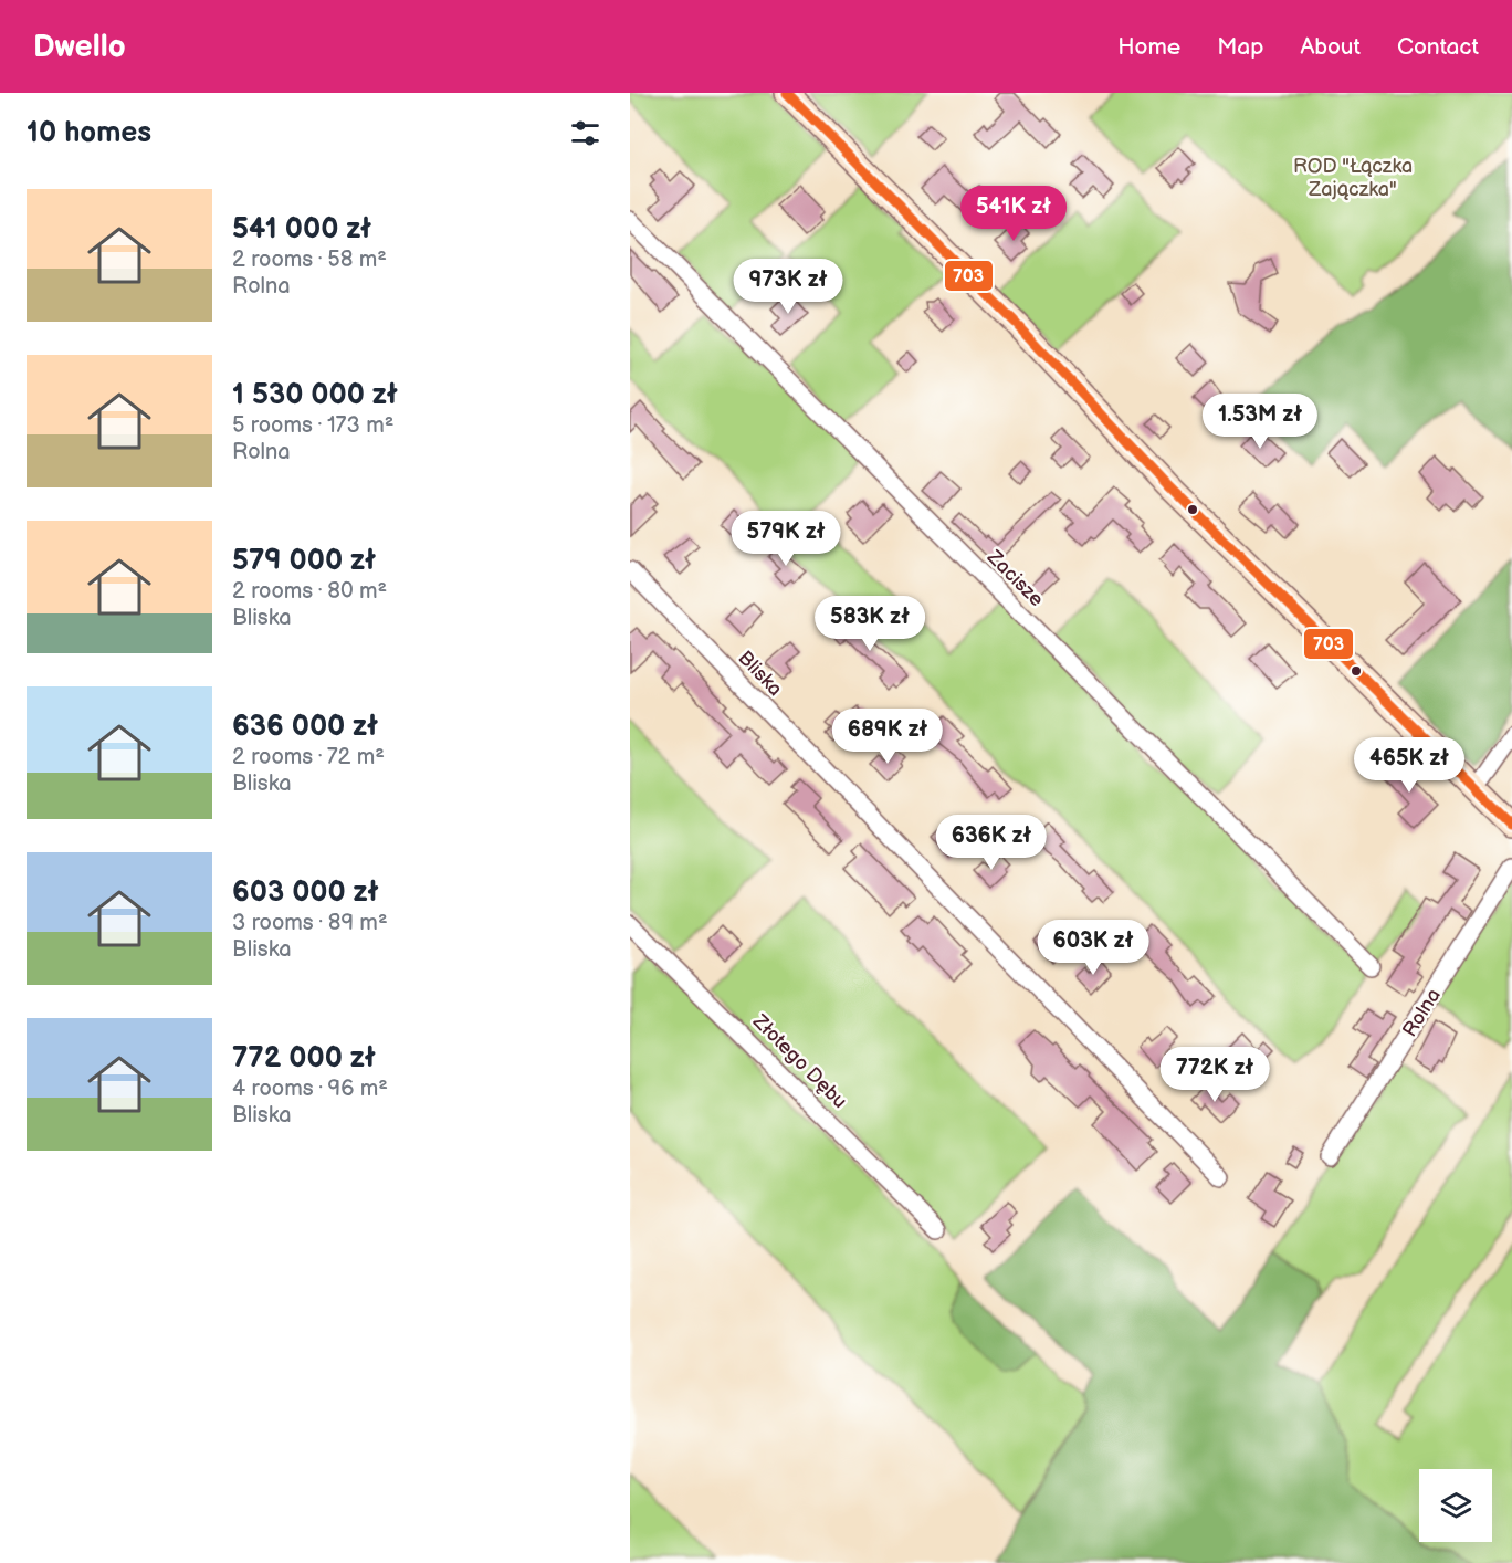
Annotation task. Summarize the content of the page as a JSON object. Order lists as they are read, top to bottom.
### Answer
{
  "streets": {
    "street": [
      "Zacisze",
      "Bliska",
      "Rolna",
      "Złotego Dębu"
    ]
  },
  "parks": ["ROD \"Łączka Zajączka\""],
  "lines": ["transit line 703"],
  "page": {
    "header": "Dwello",
    "nav": [
      "Home",
      "Map",
      "About",
      "Contact"
    ],
    "heading": "10 homes",
    "list": [
      {
        "name": "541 000 zł",
        "note": "2 rooms · 58 m² · Rolna"
      },
      {
        "name": "1 530 000 zł",
        "note": "5 rooms · 173 m² · Rolna"
      },
      {
        "name": "579 000 zł",
        "note": "2 rooms · 80 m² · Bliska"
      },
      {
        "name": "636 000 zł",
        "note": "2 rooms · 72 m² · Bliska"
      },
      {
        "name": "603 000 zł",
        "note": "3 rooms · 89 m² · Bliska"
      },
      {
        "name": "772 000 zł",
        "note": "4 rooms · 96 m² · Bliska"
      }
    ],
    "price": [
      "541K zł",
      "973K zł",
      "1.53M zł",
      "579K zł",
      "583K zł",
      "689K zł",
      "465K zł",
      "636K zł",
      "603K zł",
      "772K zł"
    ]
  }
}
